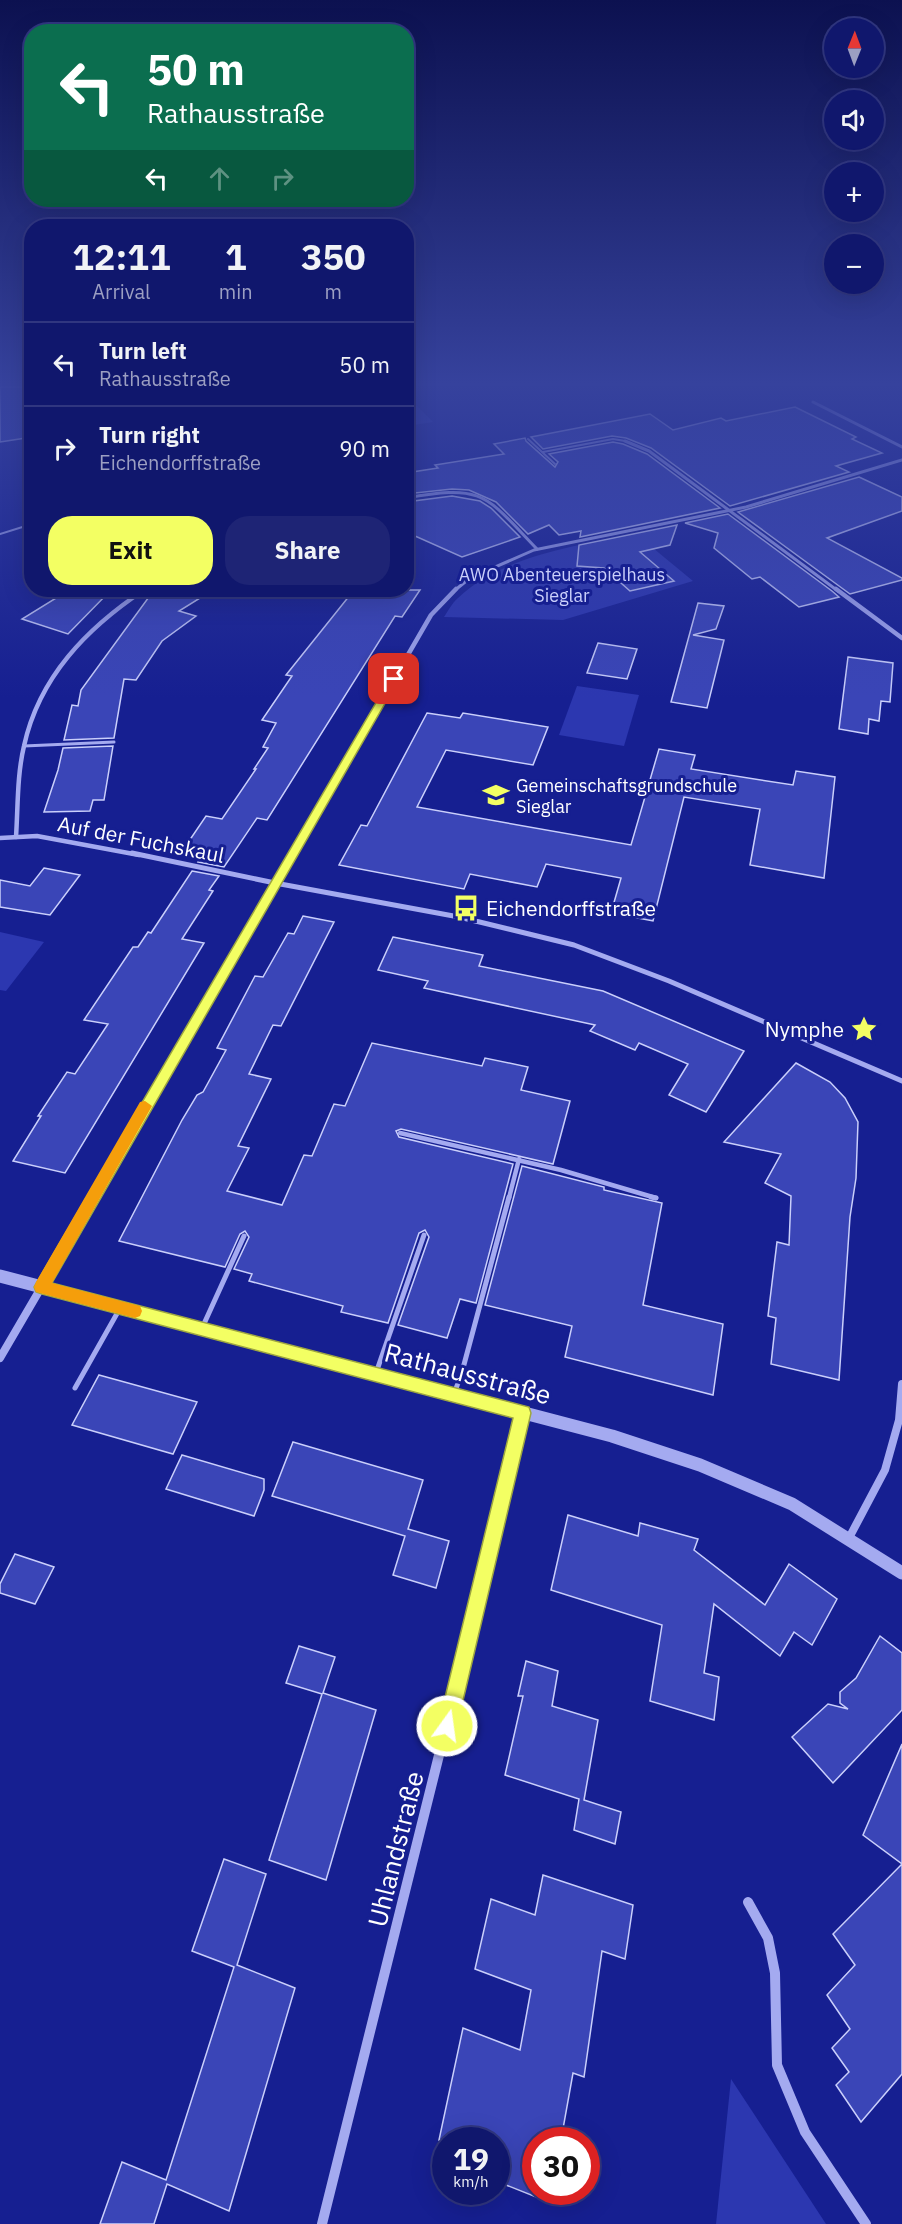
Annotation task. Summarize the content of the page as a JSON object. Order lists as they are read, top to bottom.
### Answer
{
  "streets": {
    "street": ["Auf der Fuchskaul", "Rathausstraße", "Uhlandstraße"]
  },
  "crossings": [
    ["Rathausstraße", "Uhlandstraße"]
  ],
  "parks": ["AWO Abenteuerspielhaus Sieglar"],
  "places": {
    "school or university": ["Gemeinschaftsgrundschule Sieglar"],
    "bus stop": ["Eichendorffstraße"],
    "place": ["Nymphe"]
  },
  "north": "top",
  "page": {
    "map_buttons": ["+", "−"],
    "turn": ["50 m", "Rathausstraße"],
    "eta": [
      "12:11",
      "Arrival",
      "1",
      "min",
      "350",
      "m"
    ],
    "list": [
      {
        "name": "Turn left",
        "note": "Rathausstraße",
        "value": "50 m"
      },
      {
        "name": "Turn right",
        "note": "Eichendorffstraße",
        "value": "90 m"
      }
    ],
    "buttons": ["Exit", "Share"],
    "speed": "19 km/h",
    "limit": "30"
  }
}
